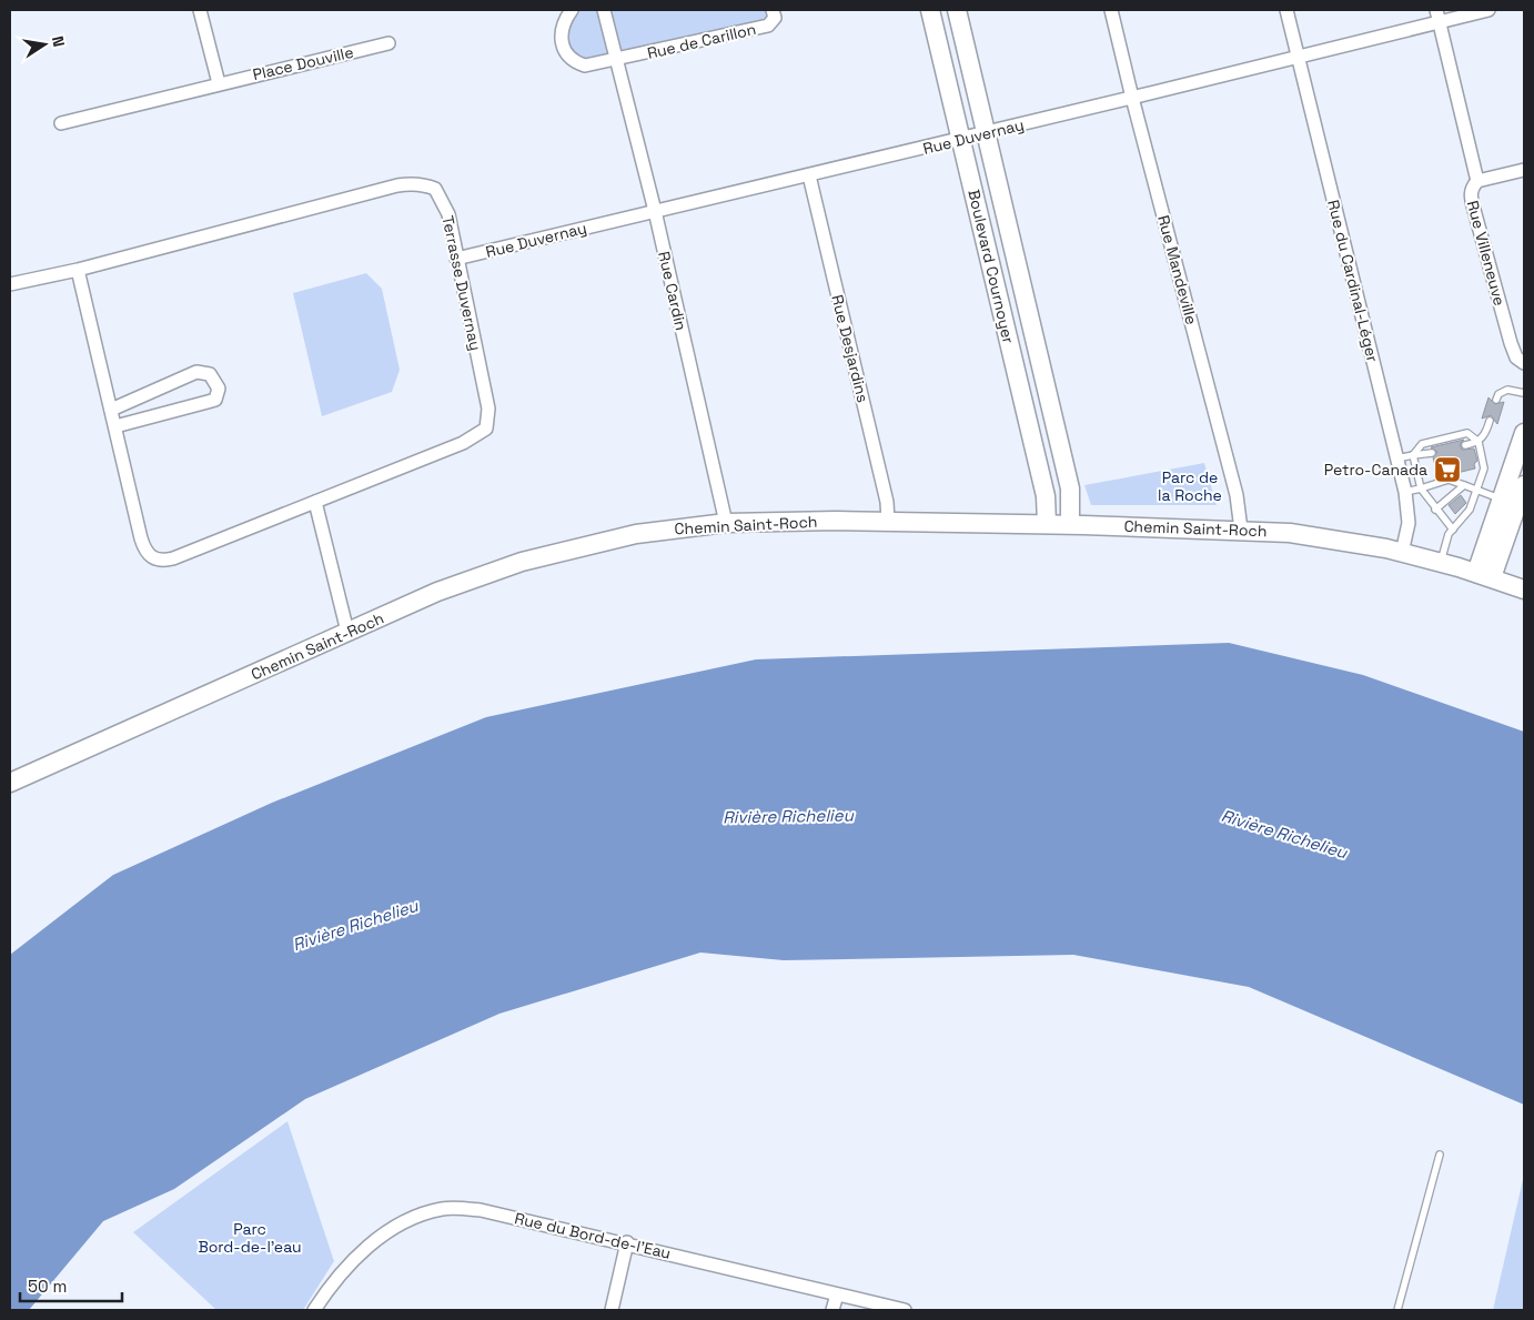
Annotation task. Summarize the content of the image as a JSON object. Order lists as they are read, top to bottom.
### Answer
{
  "streets": {
    "main road": ["Boulevard Cournoyer", "Chemin Saint-Roch"],
    "street": [
      "Rue de Carillon",
      "Place Douville",
      "Rue Duvernay",
      "Rue Villeneuve",
      "Rue Mandeville",
      "Rue du Cardinal-Léger",
      "Terrasse Duvernay",
      "Rue Cardin",
      "Rue Desjardins",
      "Rue du Bord-de-l'Eau"
    ]
  },
  "crossings": [
    ["Rue de Carillon", "Rue Cardin"],
    ["Rue Duvernay", "Rue Villeneuve"],
    ["Rue Duvernay", "Boulevard Cournoyer"],
    ["Rue Duvernay", "Rue Mandeville"],
    ["Rue Duvernay", "Rue du Cardinal-Léger"],
    ["Rue Duvernay", "Terrasse Duvernay"],
    ["Rue Duvernay", "Rue Cardin"],
    ["Rue Duvernay", "Rue Desjardins"],
    ["Boulevard Cournoyer", "Chemin Saint-Roch"],
    ["Rue Mandeville", "Chemin Saint-Roch"],
    ["Rue du Cardinal-Léger", "Chemin Saint-Roch"],
    ["Rue Cardin", "Chemin Saint-Roch"],
    ["Rue Desjardins", "Chemin Saint-Roch"]
  ],
  "water": ["Rivière Richelieu"],
  "parks": ["Parc de la Roche", "Parc Bord-de-l'eau"],
  "places": {
    "supermarket": ["Petro-Canada"]
  },
  "scale_bar": "50 m",
  "north": "right"
}
